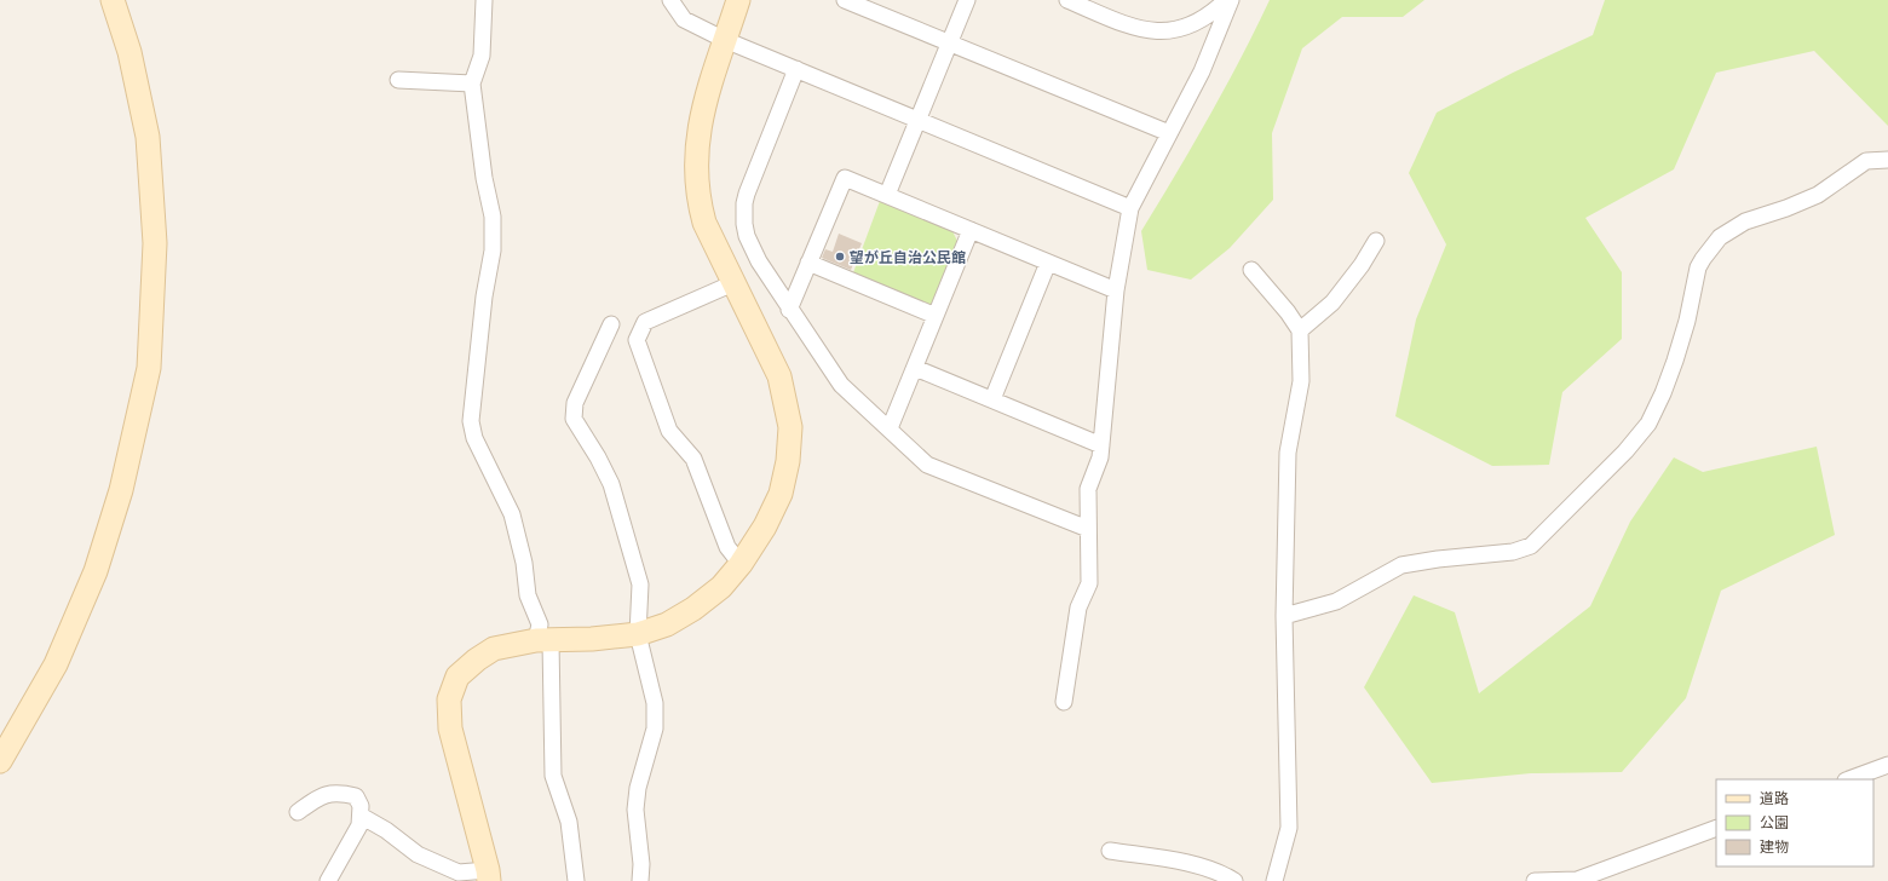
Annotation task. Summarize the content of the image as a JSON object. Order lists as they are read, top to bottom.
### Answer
{
  "places": ["望が丘自治公民館"],
  "legend": ["道路", "公園", "建物"]
}
